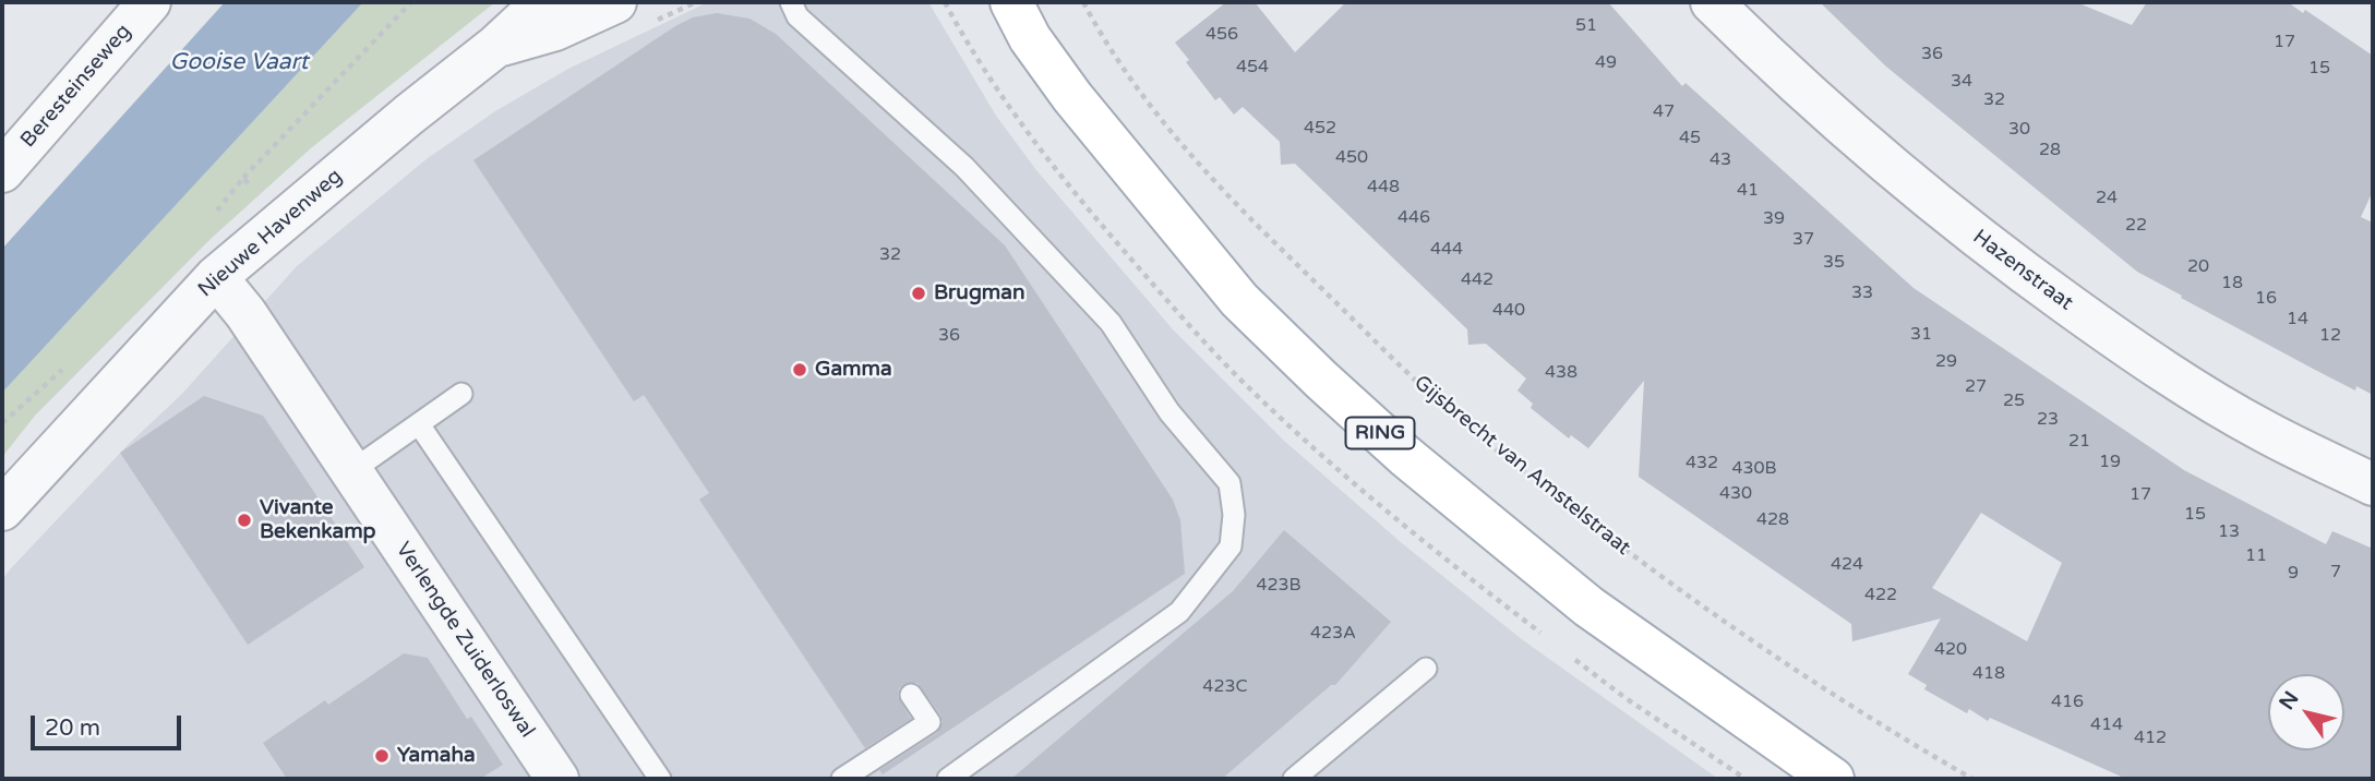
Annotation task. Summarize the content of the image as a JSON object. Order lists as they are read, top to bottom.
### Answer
{
  "streets": {
    "main road": ["RING"],
    "street": [
      "Beresteinseweg",
      "Nieuwe Havenweg",
      "Hazenstraat",
      "Verlengde Zuiderloswal"
    ],
    "path": ["Gijsbrecht van Amstelstraat"]
  },
  "crossings": [
    ["Nieuwe Havenweg", "Verlengde Zuiderloswal"]
  ],
  "water": ["Gooise Vaart"],
  "places": [
    "Brugman",
    "Gamma",
    "Vivante Bekenkamp",
    "Yamaha"
  ],
  "house_numbers": [
    "51",
    "456",
    "17",
    "36",
    "49",
    "454",
    "15",
    "34",
    "32",
    "47",
    "452",
    "30",
    "45",
    "28",
    "450",
    "43",
    "448",
    "41",
    "24",
    "446",
    "39",
    "22",
    "37",
    "444",
    "32",
    "35",
    "20",
    "442",
    "18",
    "33",
    "16",
    "440",
    "14",
    "31",
    "36",
    "12",
    "29",
    "438",
    "27",
    "25",
    "23",
    "21",
    "19",
    "432",
    "430B",
    "430",
    "17",
    "15",
    "428",
    "13",
    "11",
    "424",
    "7",
    "9",
    "423B",
    "422",
    "423A",
    "420",
    "418",
    "423C",
    "416",
    "414",
    "412"
  ],
  "scale_bar": "20 m",
  "north": "top left"
}
